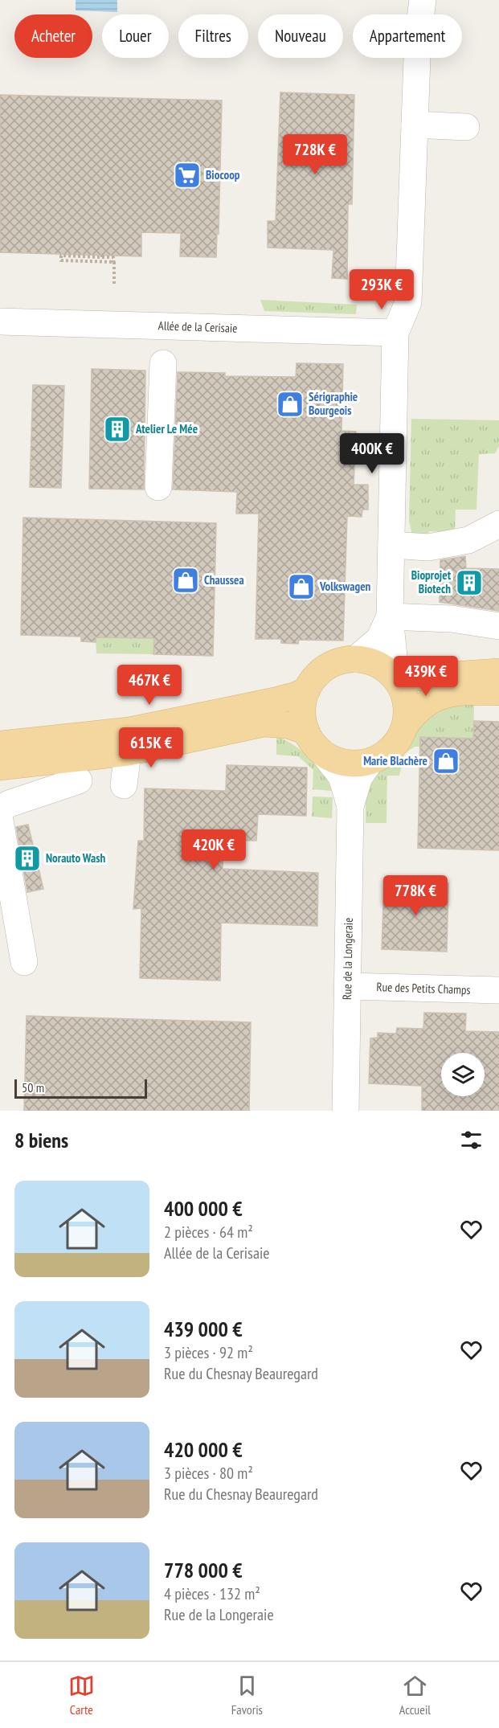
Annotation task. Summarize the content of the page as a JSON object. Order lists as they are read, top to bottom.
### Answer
{
  "streets": {
    "street": ["Allée de la Cerisaie", "Rue de la Longeraie", "Rue des Petits Champs"]
  },
  "crossings": [
    ["Rue de la Longeraie", "Rue des Petits Champs"]
  ],
  "places": {
    "supermarket": ["Biocoop"],
    "shop": [
      "Sérigraphie Bourgeois",
      "Chaussea",
      "Volkswagen",
      "Marie Blachère"
    ],
    "building": ["Atelier Le Mée", "Bioprojet Biotech", "Norauto Wash"]
  },
  "scale_bar": "50 m",
  "page": {
    "chip": [
      "Acheter",
      "Louer",
      "Filtres",
      "Nouveau",
      "Appartement"
    ],
    "price": [
      "728K €",
      "293K €",
      "400K €",
      "439K €",
      "467K €",
      "615K €",
      "420K €",
      "778K €"
    ],
    "scale": "50 m",
    "heading": "8 biens",
    "list": [
      {
        "name": "400 000 €",
        "note": "2 pièces · 64 m² · Allée de la Cerisaie"
      },
      {
        "name": "439 000 €",
        "note": "3 pièces · 92 m² · Rue du Chesnay Beauregard"
      },
      {
        "name": "420 000 €",
        "note": "3 pièces · 80 m² · Rue du Chesnay Beauregard"
      },
      {
        "name": "778 000 €",
        "note": "4 pièces · 132 m² · Rue de la Longeraie"
      }
    ],
    "tabs": ["Carte", "Favoris", "Accueil"]
  }
}
